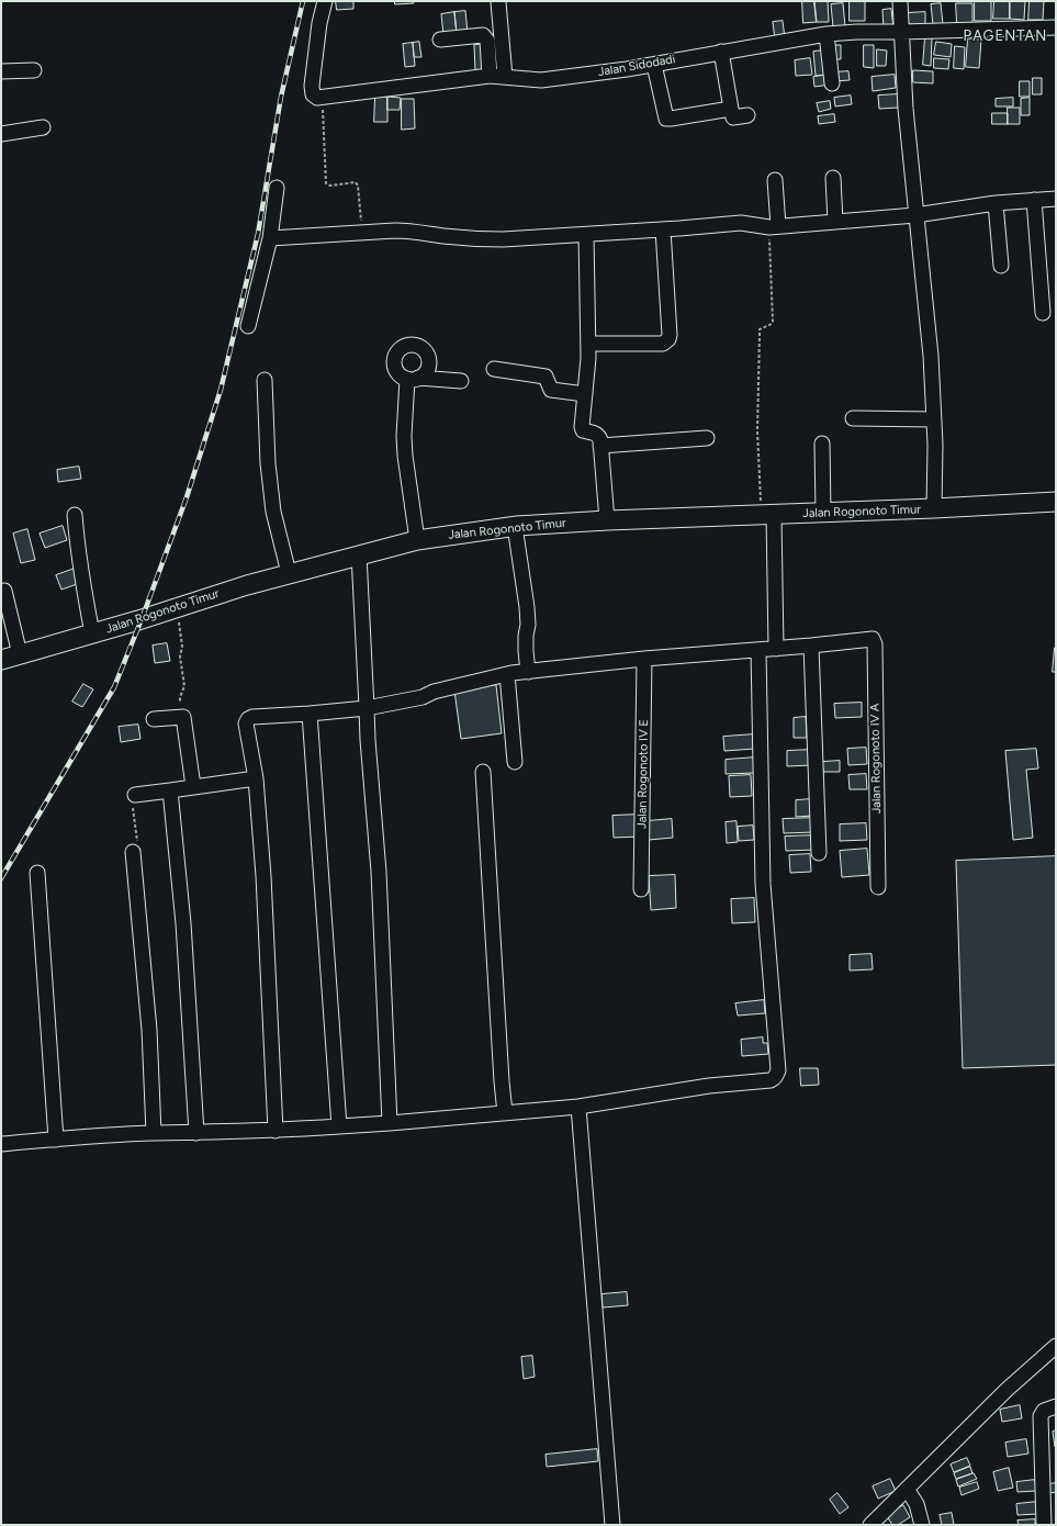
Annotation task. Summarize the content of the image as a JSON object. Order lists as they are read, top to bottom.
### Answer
{
  "streets": {
    "main road": ["Jalan Rogonoto Timur"],
    "street": ["Jalan Sidodadi", "Jalan Rogonoto IV A", "Jalan Rogonoto IV E"]
  },
  "districts": ["PAGENTAN"]
}
